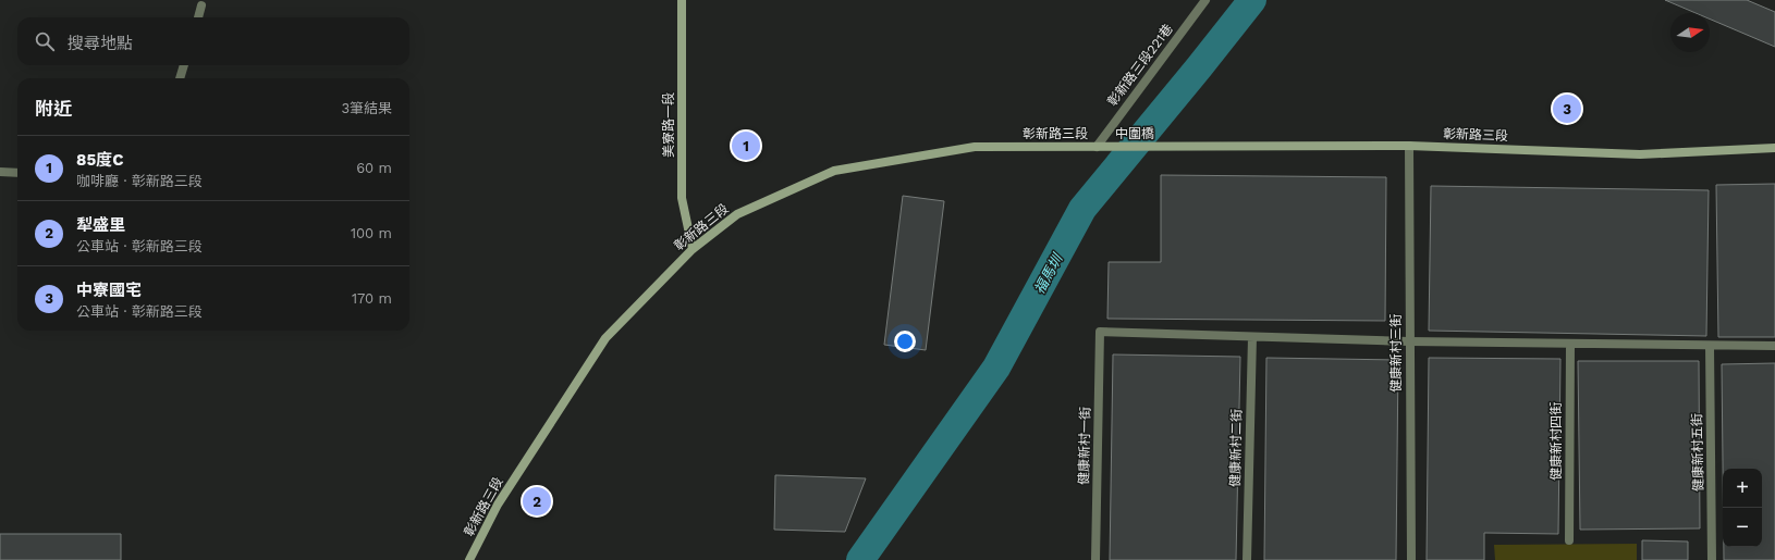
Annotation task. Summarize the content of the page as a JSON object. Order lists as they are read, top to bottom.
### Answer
{
  "streets": {
    "street": [
      "彰新路三段221巷",
      "美寮路一段",
      "彰新路三段",
      "中圍橋",
      "健康新村三街",
      "健康新村四街",
      "健康新村一街",
      "健康新村二街",
      "健康新村五街"
    ]
  },
  "crossings": [
    ["彰新路三段221巷", "彰新路三段"],
    ["彰新路三段221巷", "中圍橋"],
    ["美寮路一段", "彰新路三段"],
    ["彰新路三段", "中圍橋"],
    ["彰新路三段", "健康新村三街"],
    ["健康新村一街", "健康新村二街"]
  ],
  "water": ["福馬圳"],
  "north": "right",
  "page": {
    "search": "搜尋地點",
    "heading": ["附近", "3筆結果"],
    "pins": ["3", "1", "2"],
    "list": [
      {
        "mark": "1",
        "name": "85度C",
        "note": "咖啡廳 · 彰新路三段",
        "value": "60 m"
      },
      {
        "mark": "2",
        "name": "犁盛里",
        "note": "公車站 · 彰新路三段",
        "value": "100 m"
      },
      {
        "mark": "3",
        "name": "中寮國宅",
        "note": "公車站 · 彰新路三段",
        "value": "170 m"
      }
    ],
    "map_buttons": ["+", "−"]
  }
}
